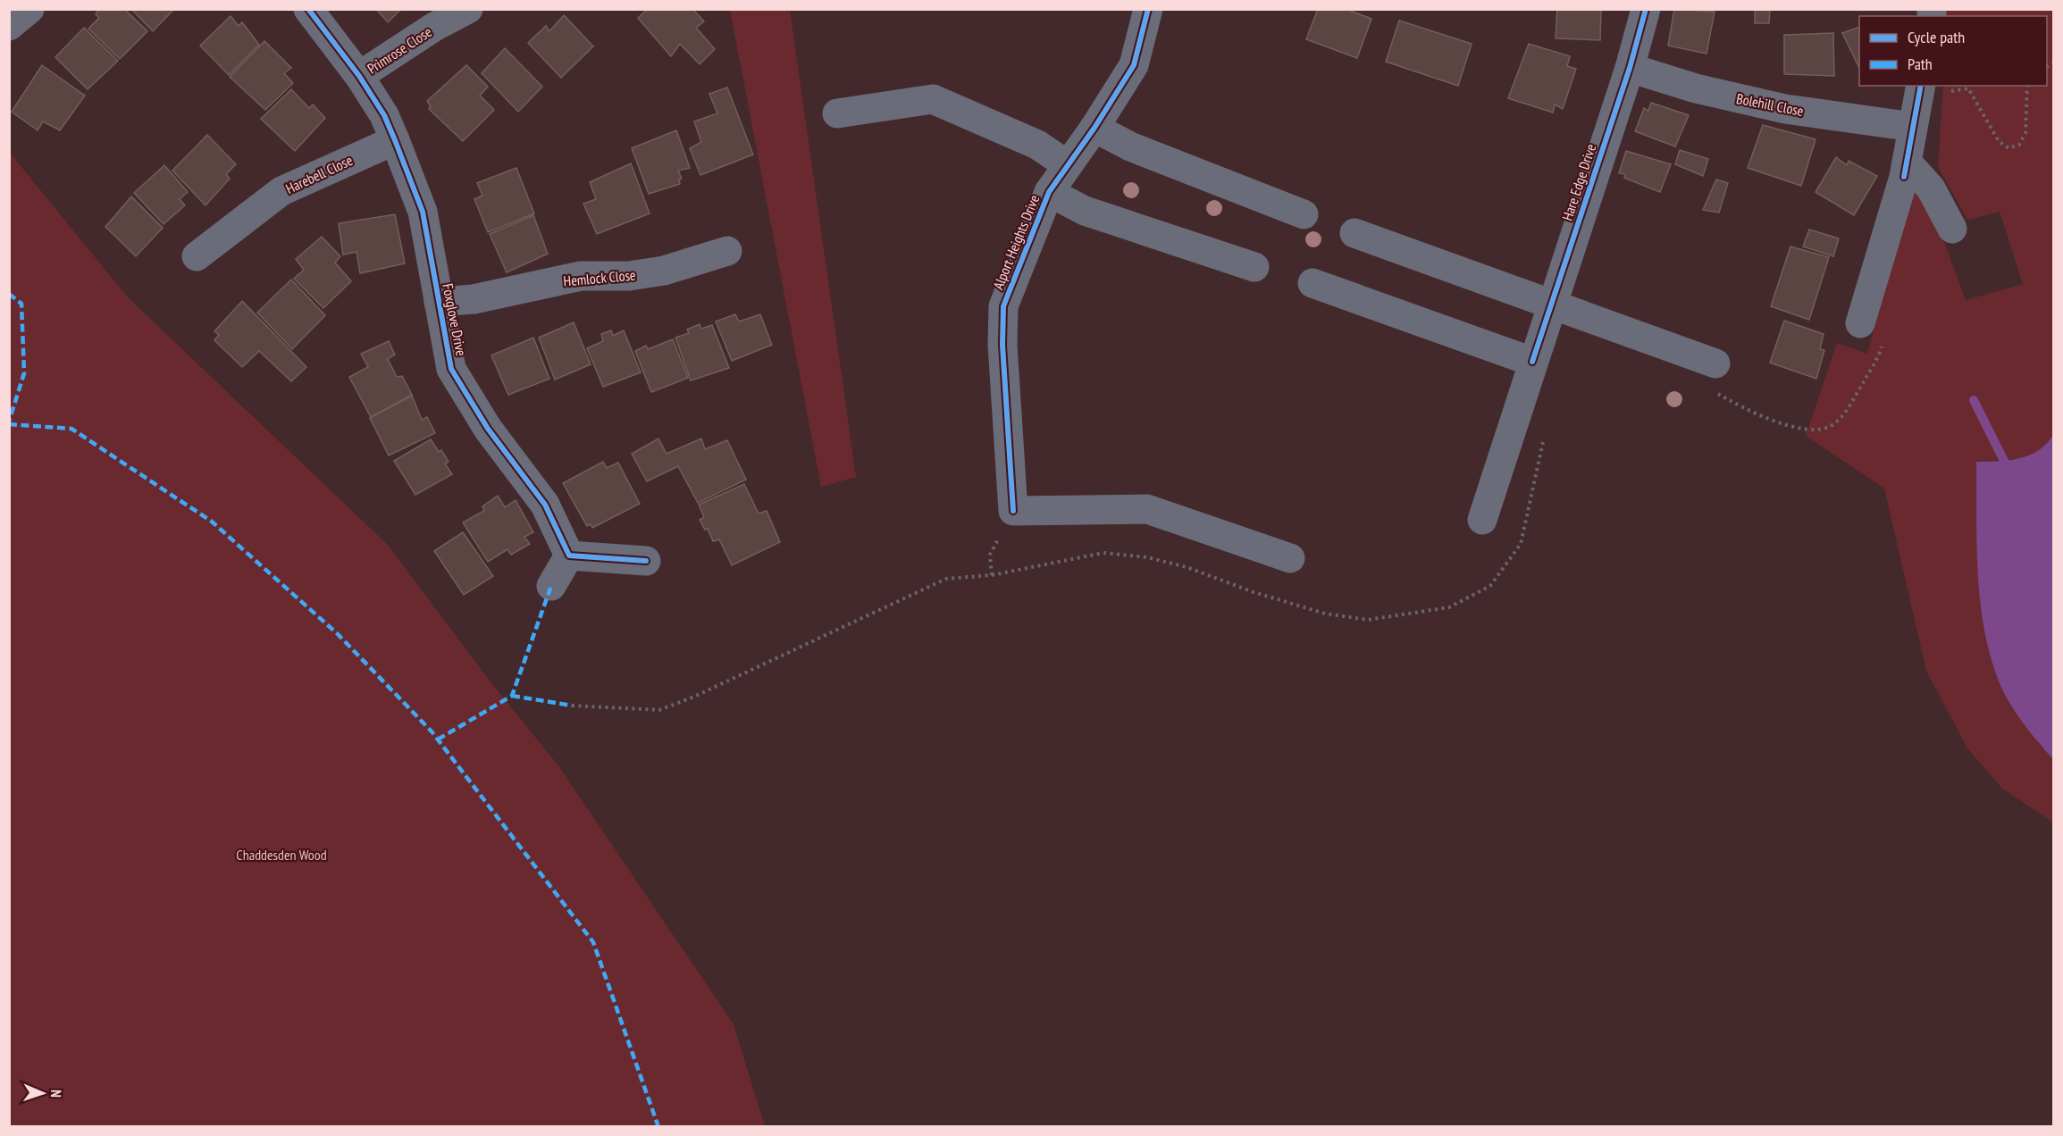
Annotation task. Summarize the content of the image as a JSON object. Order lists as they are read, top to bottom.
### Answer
{
  "streets": {
    "street": [
      "Primrose Close",
      "Bolehill Close",
      "Harebell Close",
      "Hare Edge Drive",
      "Alport Heights Drive",
      "Hemlock Close",
      "Foxglove Drive"
    ]
  },
  "crossings": [
    ["Primrose Close", "Foxglove Drive"],
    ["Bolehill Close", "Hare Edge Drive"],
    ["Harebell Close", "Foxglove Drive"],
    ["Hemlock Close", "Foxglove Drive"]
  ],
  "parks": ["Chaddesden Wood"],
  "legend": ["Cycle path", "Path"],
  "north": "right"
}
